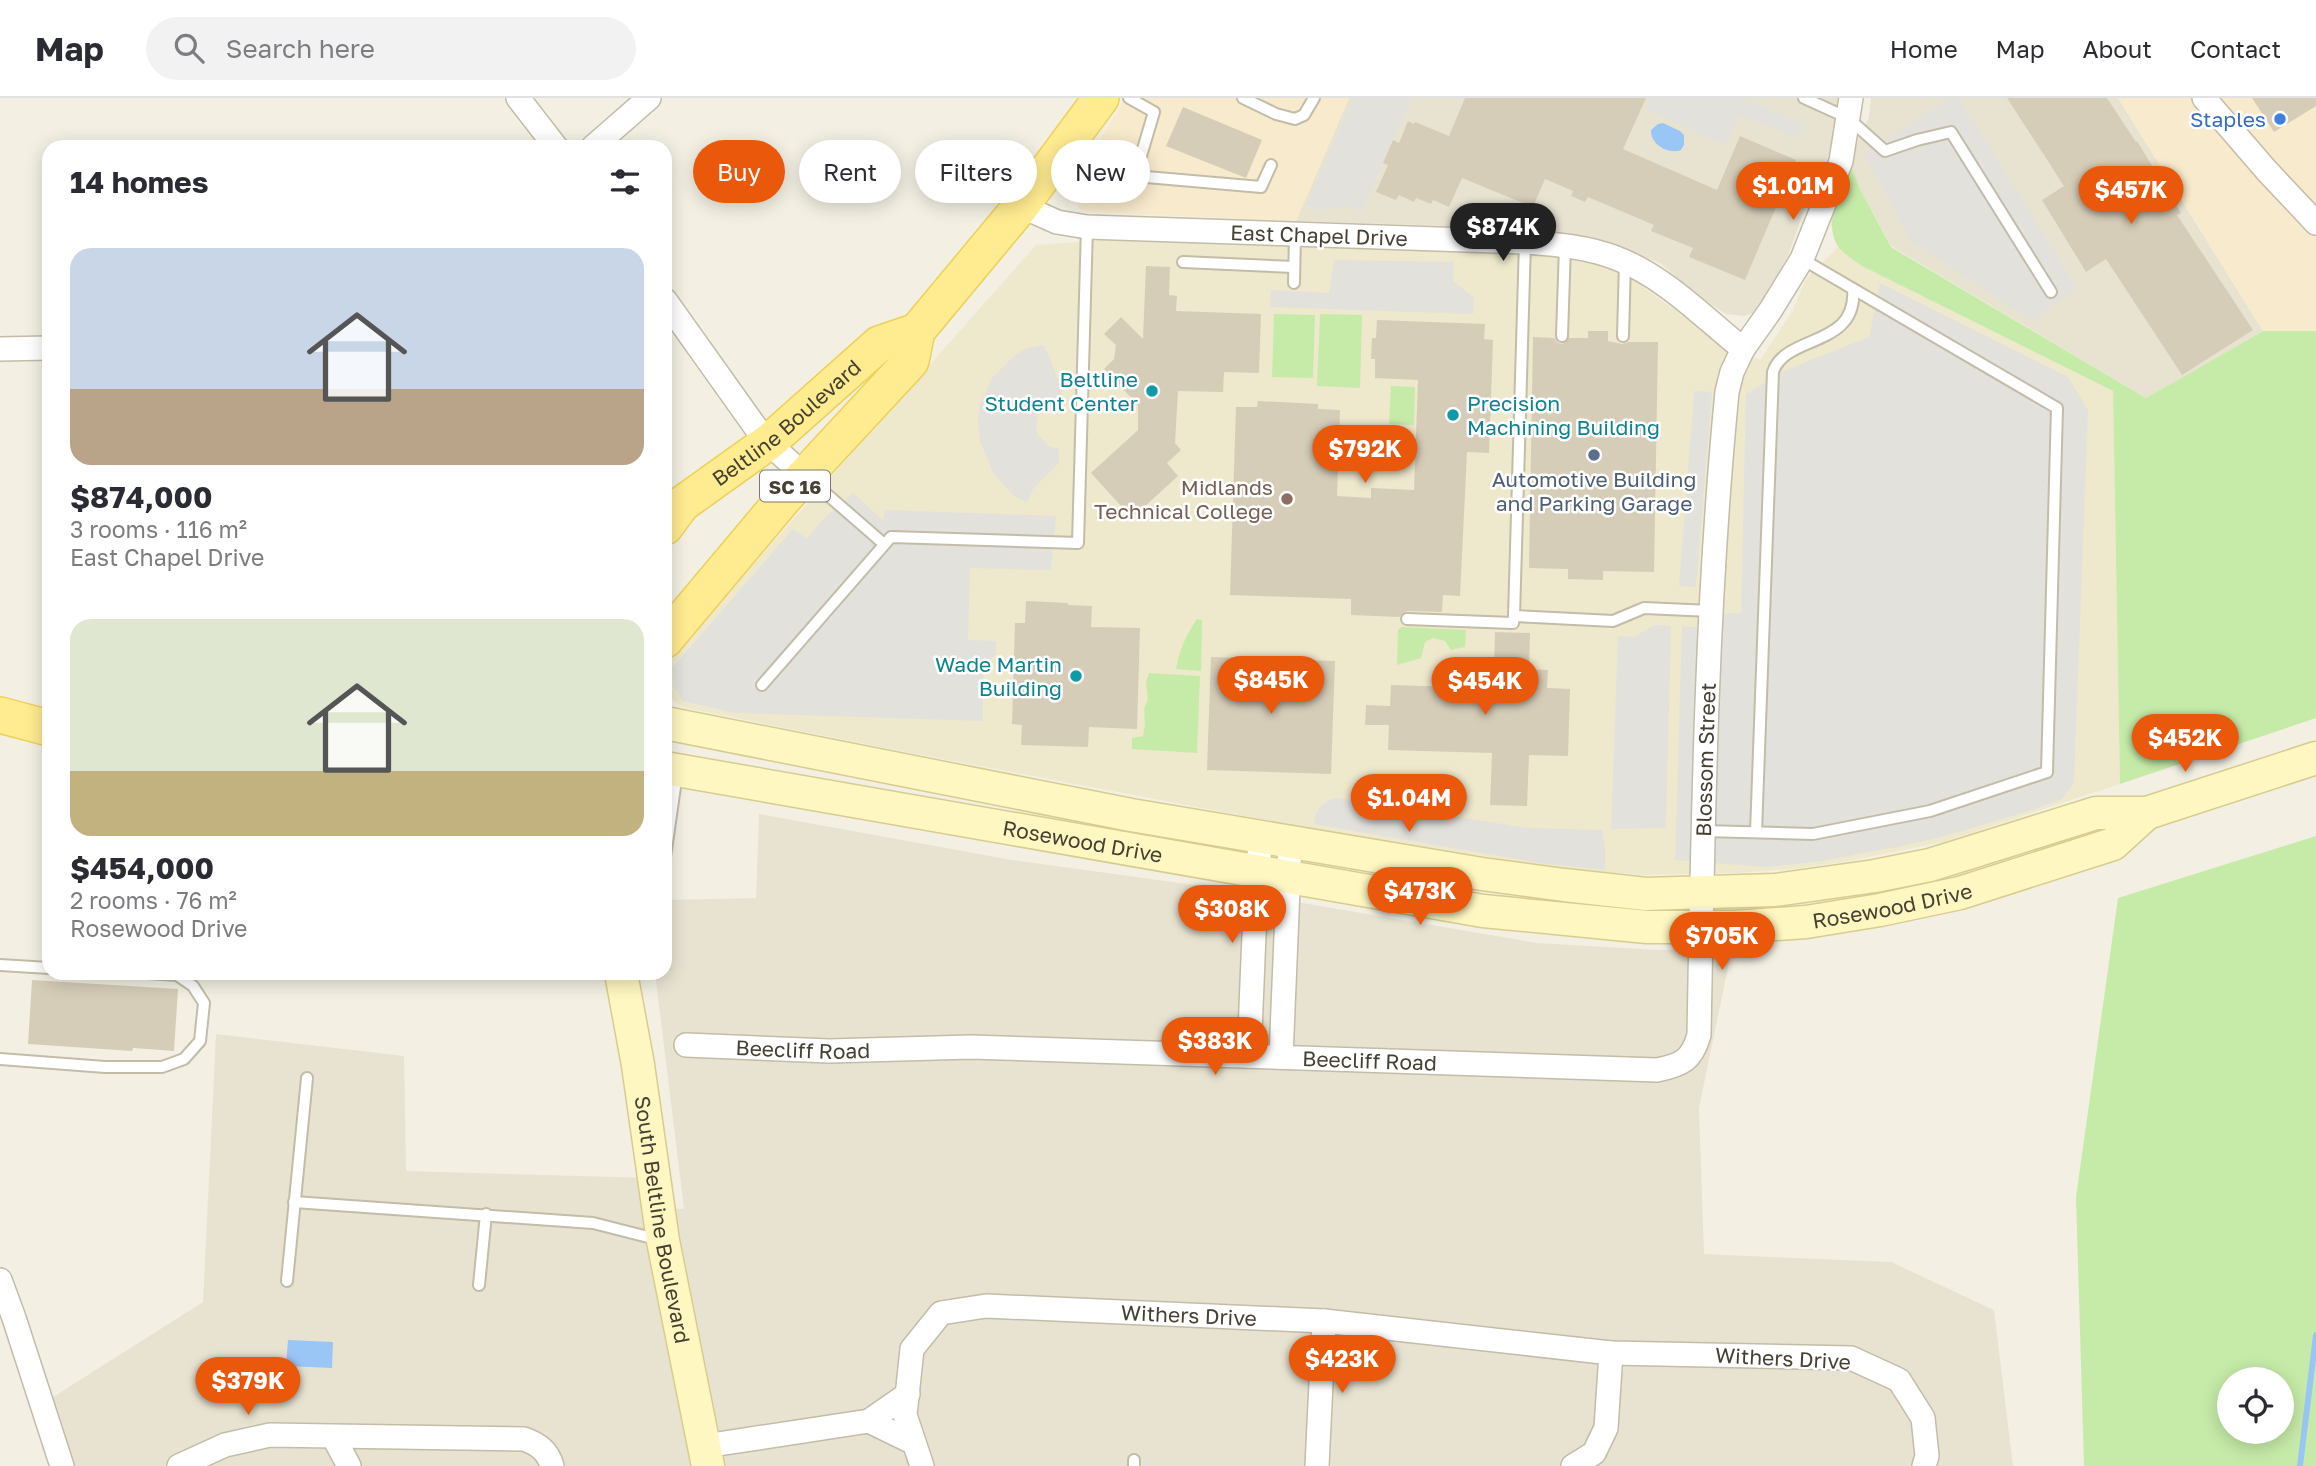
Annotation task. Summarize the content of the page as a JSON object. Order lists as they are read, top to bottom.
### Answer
{
  "streets": {
    "main road": [
      "Beltline Boulevard",
      "SC 16",
      "Rosewood Drive",
      "South Beltline Boulevard"
    ],
    "street": [
      "East Chapel Drive",
      "Blossom Street",
      "Beecliff Road",
      "Withers Drive"
    ]
  },
  "crossings": [
    ["East Chapel Drive", "Beltline Boulevard"],
    ["Blossom Street", "Rosewood Drive"],
    ["Blossom Street", "Beecliff Road"],
    ["Rosewood Drive", "Beecliff Road"]
  ],
  "places": [
    "Staples",
    "Beltline Student Center",
    "Precision Machining Building",
    "Automotive Building and Parking Garage",
    "Midlands Technical College",
    "Wade Martin Building"
  ],
  "page": {
    "header": "Map",
    "search": "Search here",
    "nav": [
      "Home",
      "Map",
      "About",
      "Contact"
    ],
    "chip": [
      "Buy",
      "Rent",
      "Filters",
      "New"
    ],
    "heading": "14 homes",
    "price": [
      "$1.01M",
      "$457K",
      "$874K",
      "$792K",
      "$845K",
      "$454K",
      "$452K",
      "$1.04M",
      "$473K",
      "$308K",
      "$705K",
      "$383K",
      "$423K",
      "$379K"
    ],
    "list": [
      {
        "name": "$874,000",
        "note": "3 rooms · 116 m² · East Chapel Drive"
      },
      {
        "name": "$454,000",
        "note": "2 rooms · 76 m² · Rosewood Drive"
      }
    ]
  }
}
